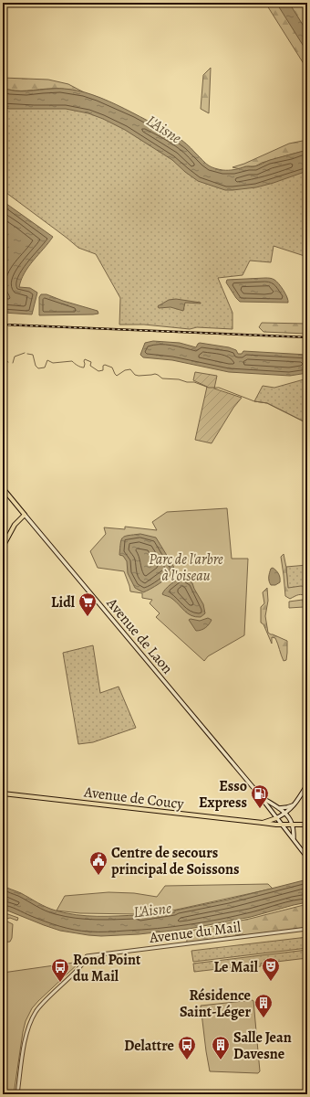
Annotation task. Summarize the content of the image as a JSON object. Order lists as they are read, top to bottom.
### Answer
{
  "streets": {
    "main road": ["Avenue de Laon", "Avenue de Coucy"],
    "street": ["Avenue du Mail"]
  },
  "water": ["L'Aisne"],
  "parks": ["Parc de l'arbre à l'oiseau"],
  "places": {
    "supermarket": ["Lidl"],
    "fuel station": ["Esso Express"],
    "public building": ["Centre de secours principal de Soissons"],
    "theatre": ["Le Mail"],
    "bus stop": ["Rond Point du Mail", "Delattre"],
    "building": ["Résidence Saint-Léger", "Salle Jean Davesne"]
  }
}
